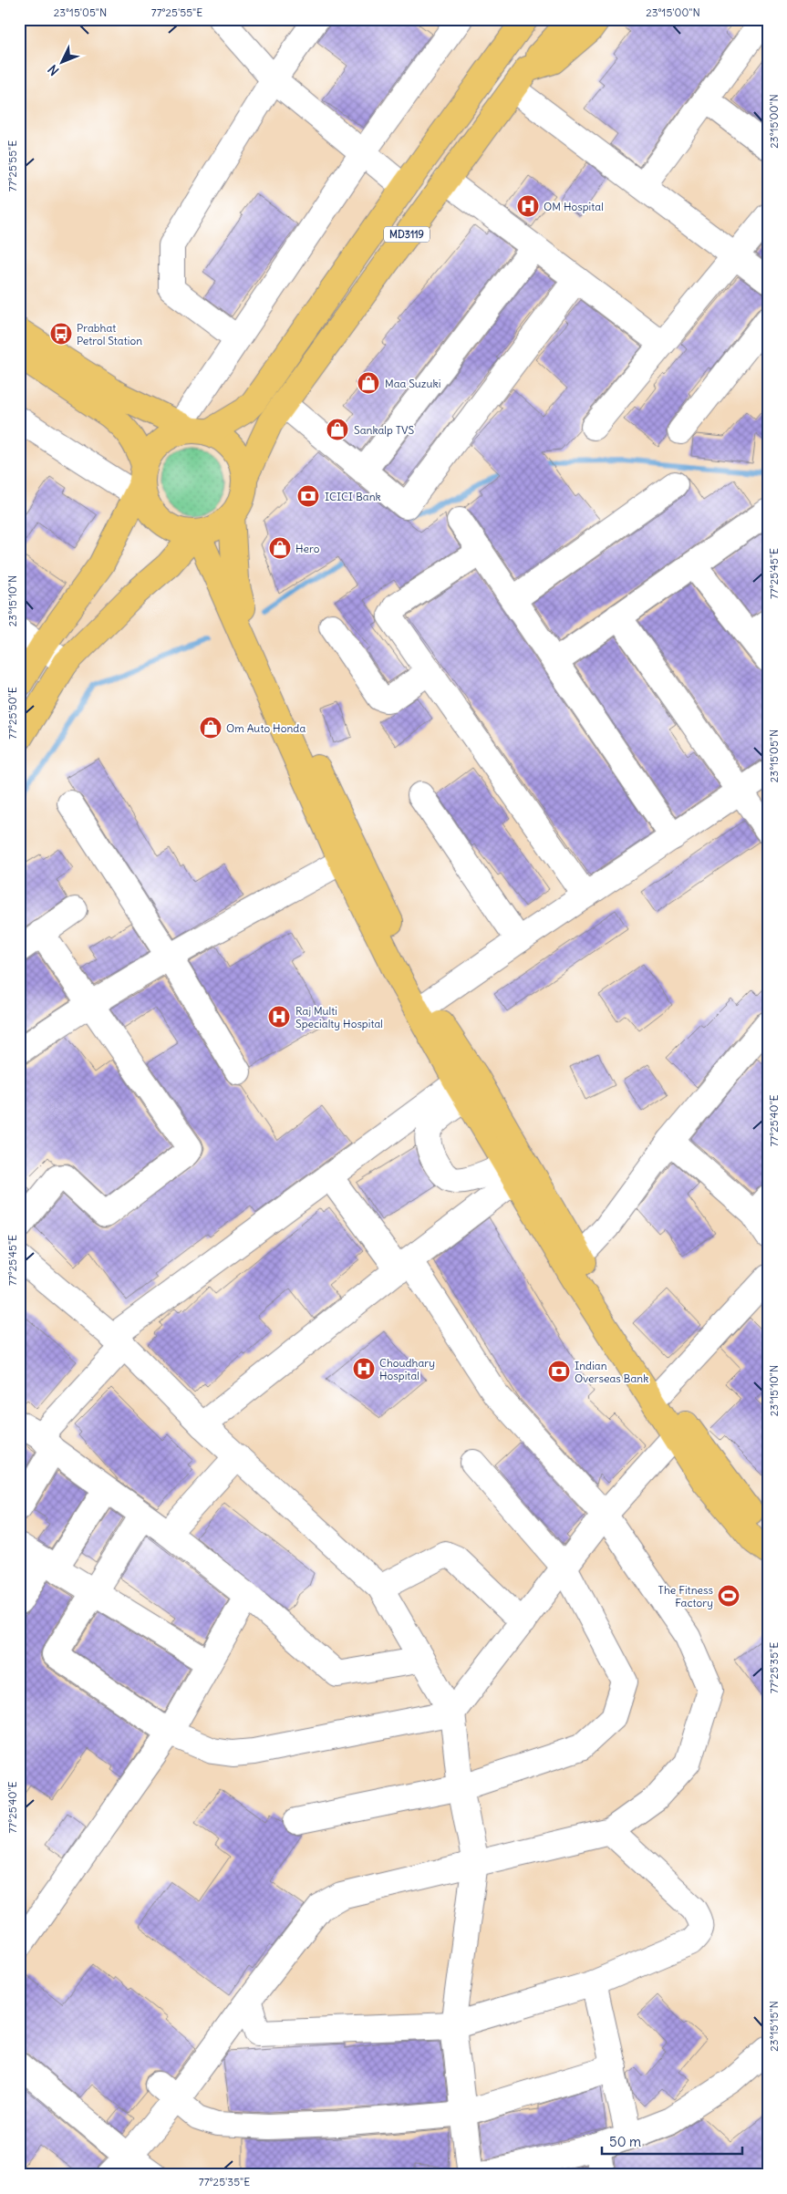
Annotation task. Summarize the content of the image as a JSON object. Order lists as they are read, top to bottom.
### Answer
{
  "streets": {
    "main road": ["MD3119"]
  },
  "places": {
    "hospital": ["OM Hospital", "Raj Multi Specialty Hospital", "Choudhary Hospital"],
    "bus stop": ["Prabhat Petrol Station"],
    "shop": [
      "Maa Suzuki",
      "Sankalp TVS",
      "Hero",
      "Om Auto Honda"
    ],
    "bank": ["ICICI Bank", "Indian Overseas Bank"],
    "sports": ["The Fitness Factory"]
  },
  "scale_bar": "50 m",
  "north": "bottom left",
  "coordinates": [
    "23°15'05\"N",
    "77°25'55\"E",
    "23°15'00\"N",
    "77°25'45\"E",
    "23°15'10\"N",
    "77°25'50\"E",
    "77°25'40\"E",
    "77°25'35\"E",
    "23°15'15\"N"
  ]
}
